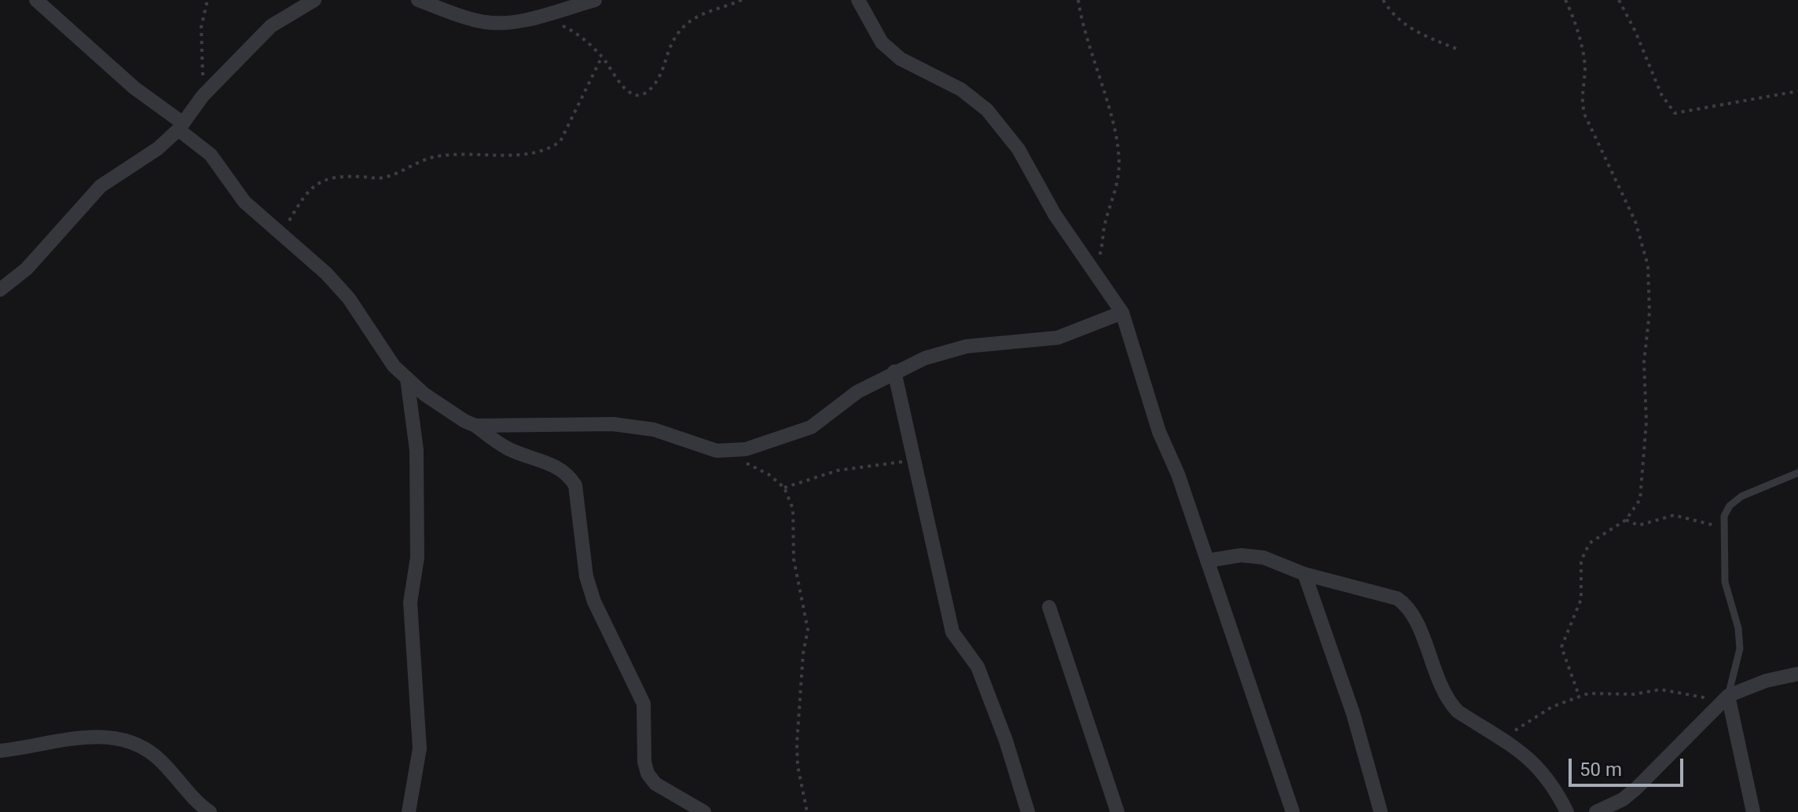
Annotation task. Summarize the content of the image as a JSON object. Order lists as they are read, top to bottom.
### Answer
{
  "scale_bar": "50 m"
}
